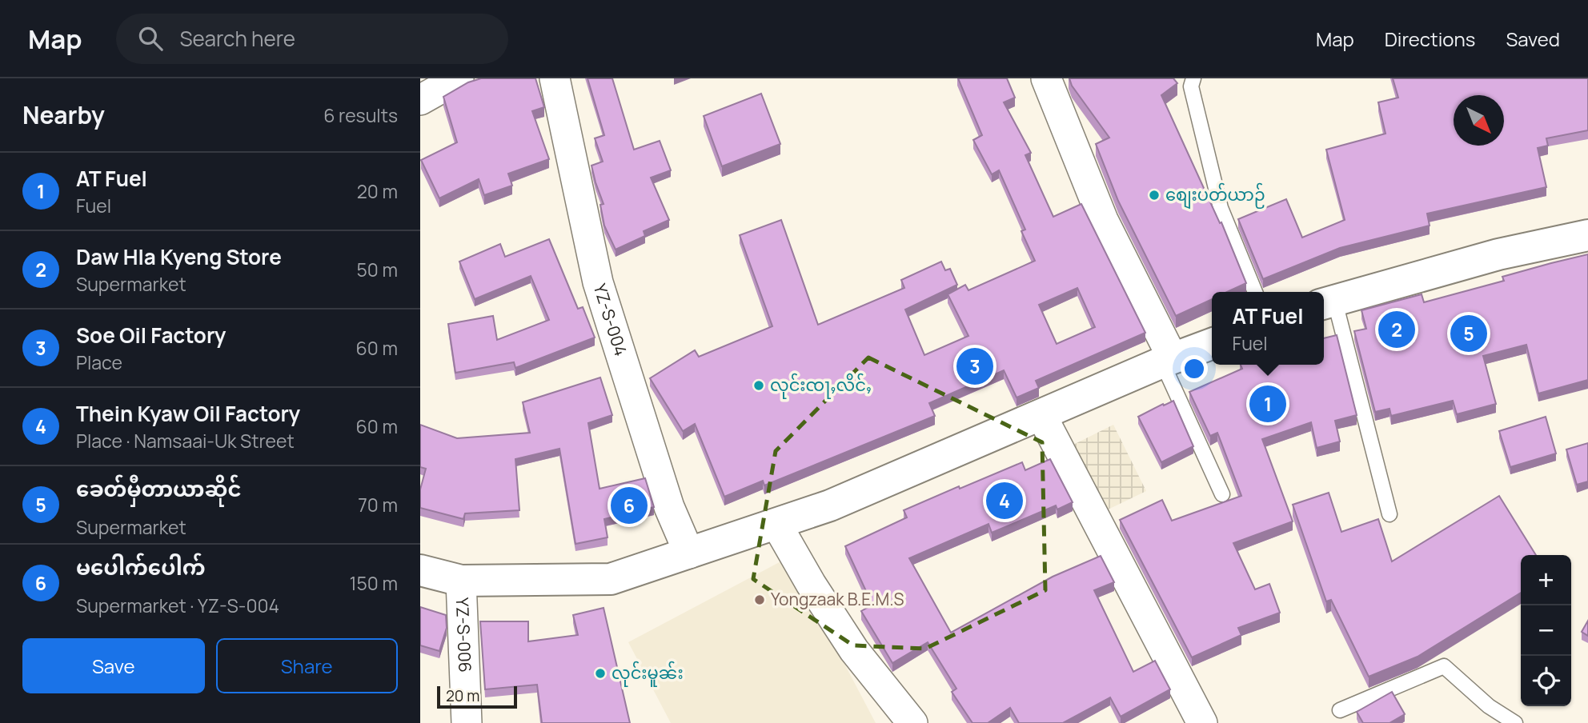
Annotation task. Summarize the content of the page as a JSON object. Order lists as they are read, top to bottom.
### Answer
{
  "streets": {
    "street": ["YZ-S-004", "YZ-S-006"]
  },
  "places": [
    "စျေးပတ်ယာဉ်",
    "လုင်းၸႃႇလိင်ႇ",
    "Yongzaak B.E.M.S",
    "လုင်းမူၼ်း"
  ],
  "scale_bar": "20 m",
  "north": "bottom right",
  "page": {
    "header": "Map",
    "search": "Search here",
    "nav": ["Map", "Directions", "Saved"],
    "heading": ["Nearby", "6 results"],
    "list": [
      {
        "mark": "1",
        "name": "AT Fuel",
        "note": "Fuel",
        "value": "20 m"
      },
      {
        "mark": "2",
        "name": "Daw Hla Kyeng Store",
        "note": "Supermarket",
        "value": "50 m"
      },
      {
        "mark": "3",
        "name": "Soe Oil Factory",
        "note": "Place",
        "value": "60 m"
      },
      {
        "mark": "4",
        "name": "Thein Kyaw Oil Factory",
        "note": "Place · Namsaai-Uk Street",
        "value": "60 m"
      },
      {
        "mark": "5",
        "name": "ခေတ်မှီတာယာဆိုင်",
        "note": "Supermarket",
        "value": "70 m"
      },
      {
        "mark": "6",
        "name": "မပေါက်ပေါက်",
        "note": "Supermarket · YZ-S-004",
        "value": "150 m"
      }
    ],
    "popup": ["AT Fuel", "Fuel"],
    "pins": [
      "2",
      "5",
      "3",
      "1",
      "4",
      "6"
    ],
    "map_buttons": ["+", "−"],
    "buttons": ["Save", "Share"],
    "scale": "20 m"
  }
}
